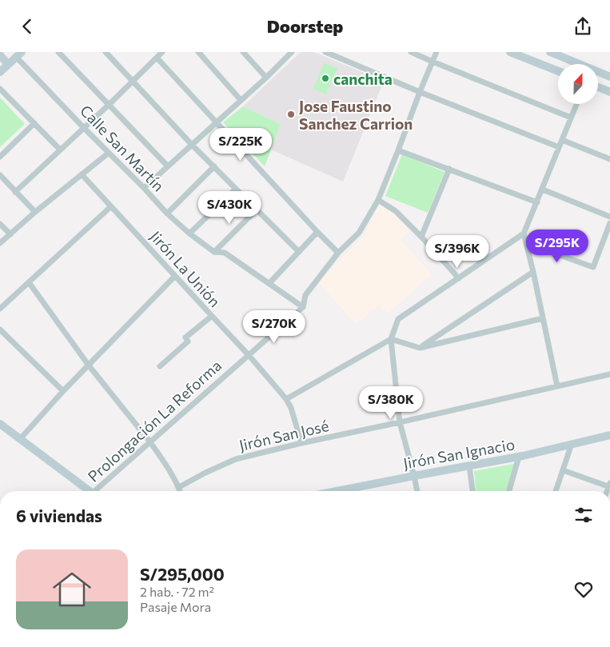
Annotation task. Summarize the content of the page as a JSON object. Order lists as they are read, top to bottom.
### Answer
{
  "streets": {
    "street": [
      "Calle San Martín",
      "Jirón La Unión",
      "Prolongación La Reforma",
      "Jirón San José",
      "Jirón San Ignacio"
    ]
  },
  "crossings": [
    ["Calle San Martín", "Prolongación La Reforma"],
    ["Jirón La Unión", "Prolongación La Reforma"],
    ["Jirón La Unión", "Jirón San José"]
  ],
  "places": ["canchita", "Jose Faustino Sanchez Carrion"],
  "north": "top",
  "page": {
    "header": "Doorstep",
    "price": [
      "S/225K",
      "S/430K",
      "S/295K",
      "S/396K",
      "S/270K",
      "S/380K"
    ],
    "heading": "6 viviendas",
    "list": [
      {
        "name": "S/295,000",
        "note": "2 hab. · 72 m² · Pasaje Mora"
      }
    ]
  }
}
